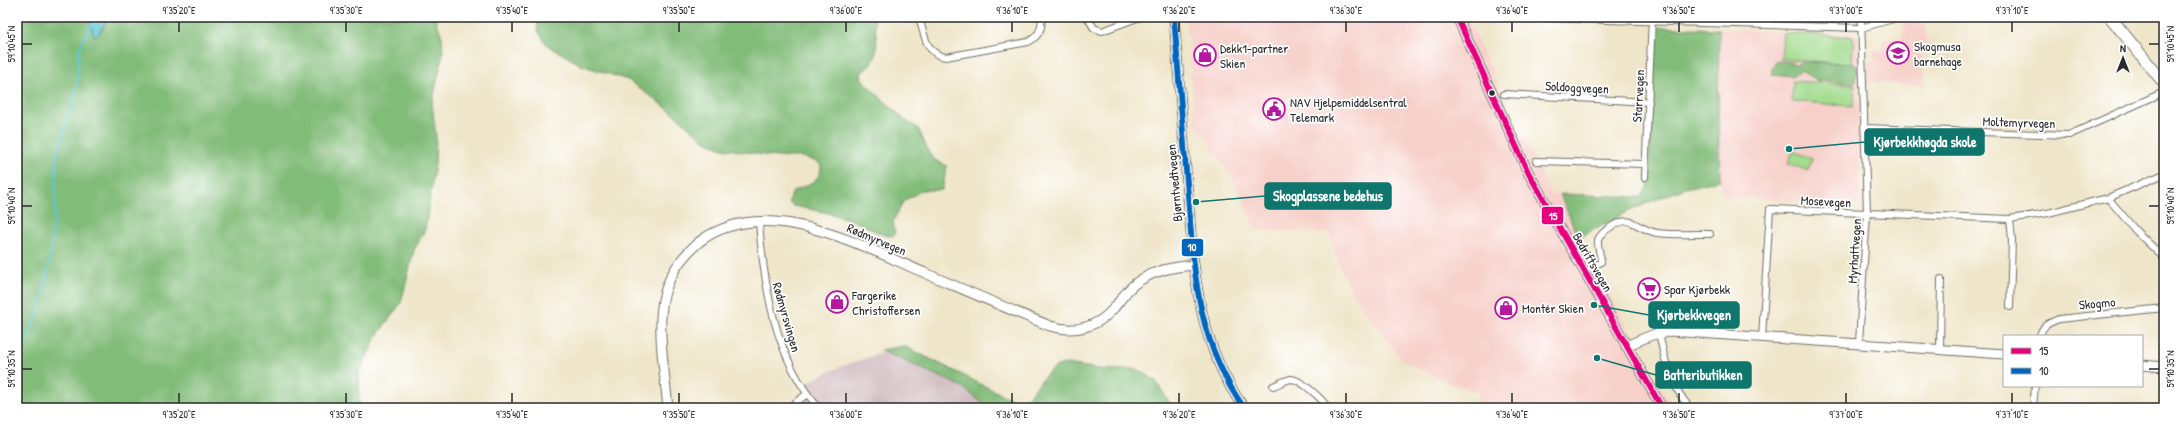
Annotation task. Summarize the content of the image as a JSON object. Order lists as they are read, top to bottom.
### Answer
{
  "streets": {
    "street": [
      "Soldoggvegen",
      "Starrvegen",
      "Moltemyrvegen",
      "Bjørntvedtvegen",
      "Mosevegen",
      "Rødmyrvegen",
      "Myrhattvegen",
      "Bedriftsvegen",
      "Skogmo",
      "Rødmyrsvingen"
    ]
  },
  "crossings": [
    ["Soldoggvegen", "Starrvegen"],
    ["Moltemyrvegen", "Myrhattvegen"],
    ["Bjørntvedtvegen", "Rødmyrvegen"],
    ["Mosevegen", "Myrhattvegen"],
    ["Rødmyrvegen", "Rødmyrsvingen"]
  ],
  "places": {
    "school or university": ["Skogmusa barnehage"],
    "shop": ["Dekk1-partner Skien", "Fargerike Christoffersen", "Montér Skien"],
    "public building": ["NAV Hjelpemiddelsentral Telemark"],
    "other": [
      "Kjørbekkhøgda skole",
      "Skogplassene bedehus",
      "Kjørbekkvegen",
      "Batteributikken"
    ],
    "supermarket": ["Spar Kjørbekk"]
  },
  "lines": ["transit line 15", "transit line 10"],
  "legend": ["15", "10"],
  "north": "top",
  "coordinates": [
    "9°35'20\"E",
    "9°35'30\"E",
    "9°35'40\"E",
    "9°35'50\"E",
    "9°36'00\"E",
    "9°36'10\"E",
    "9°36'20\"E",
    "9°36'30\"E",
    "9°36'40\"E",
    "9°36'50\"E",
    "9°37'00\"E",
    "9°37'10\"E",
    "59°10'45\"N",
    "59°10'40\"N",
    "59°10'35\"N"
  ]
}
